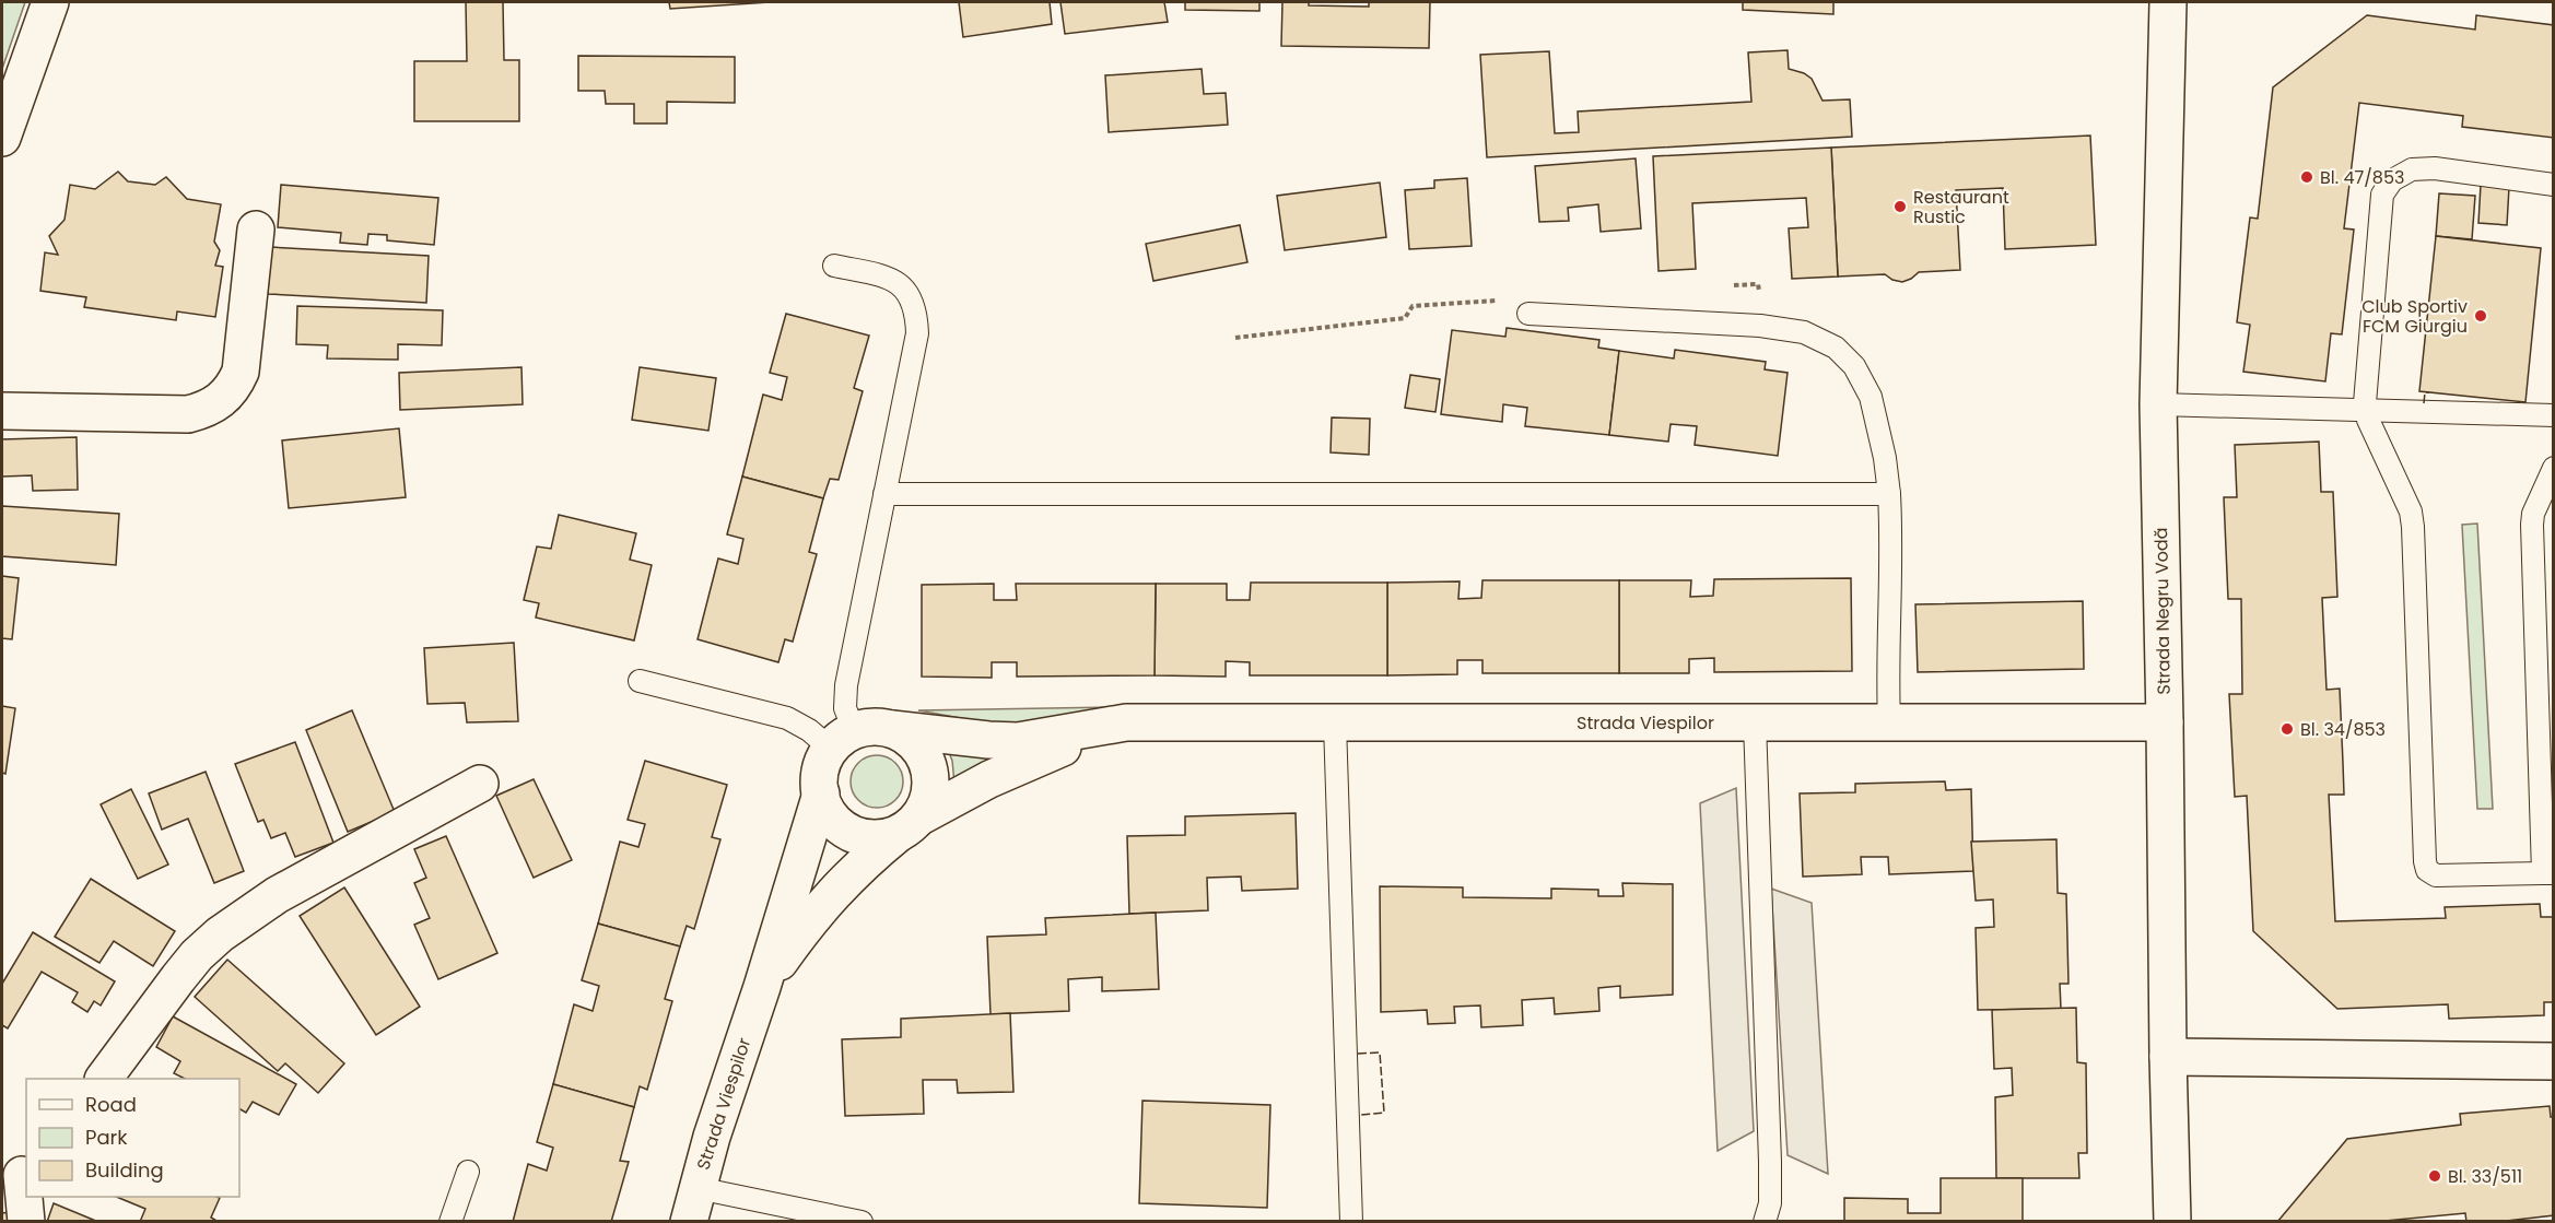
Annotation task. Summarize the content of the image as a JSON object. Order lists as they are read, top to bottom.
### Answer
{
  "streets": {
    "street": ["Strada Negru Vodă", "Strada Viespilor"]
  },
  "crossings": [
    ["Strada Negru Vodă", "Strada Viespilor"]
  ],
  "places": [
    "Bl. 47/853",
    "Restaurant Rustic",
    "Club Sportiv FCM Giurgiu",
    "Bl. 34/853",
    "Bl. 33/511"
  ],
  "legend": ["Road", "Park", "Building"]
}
